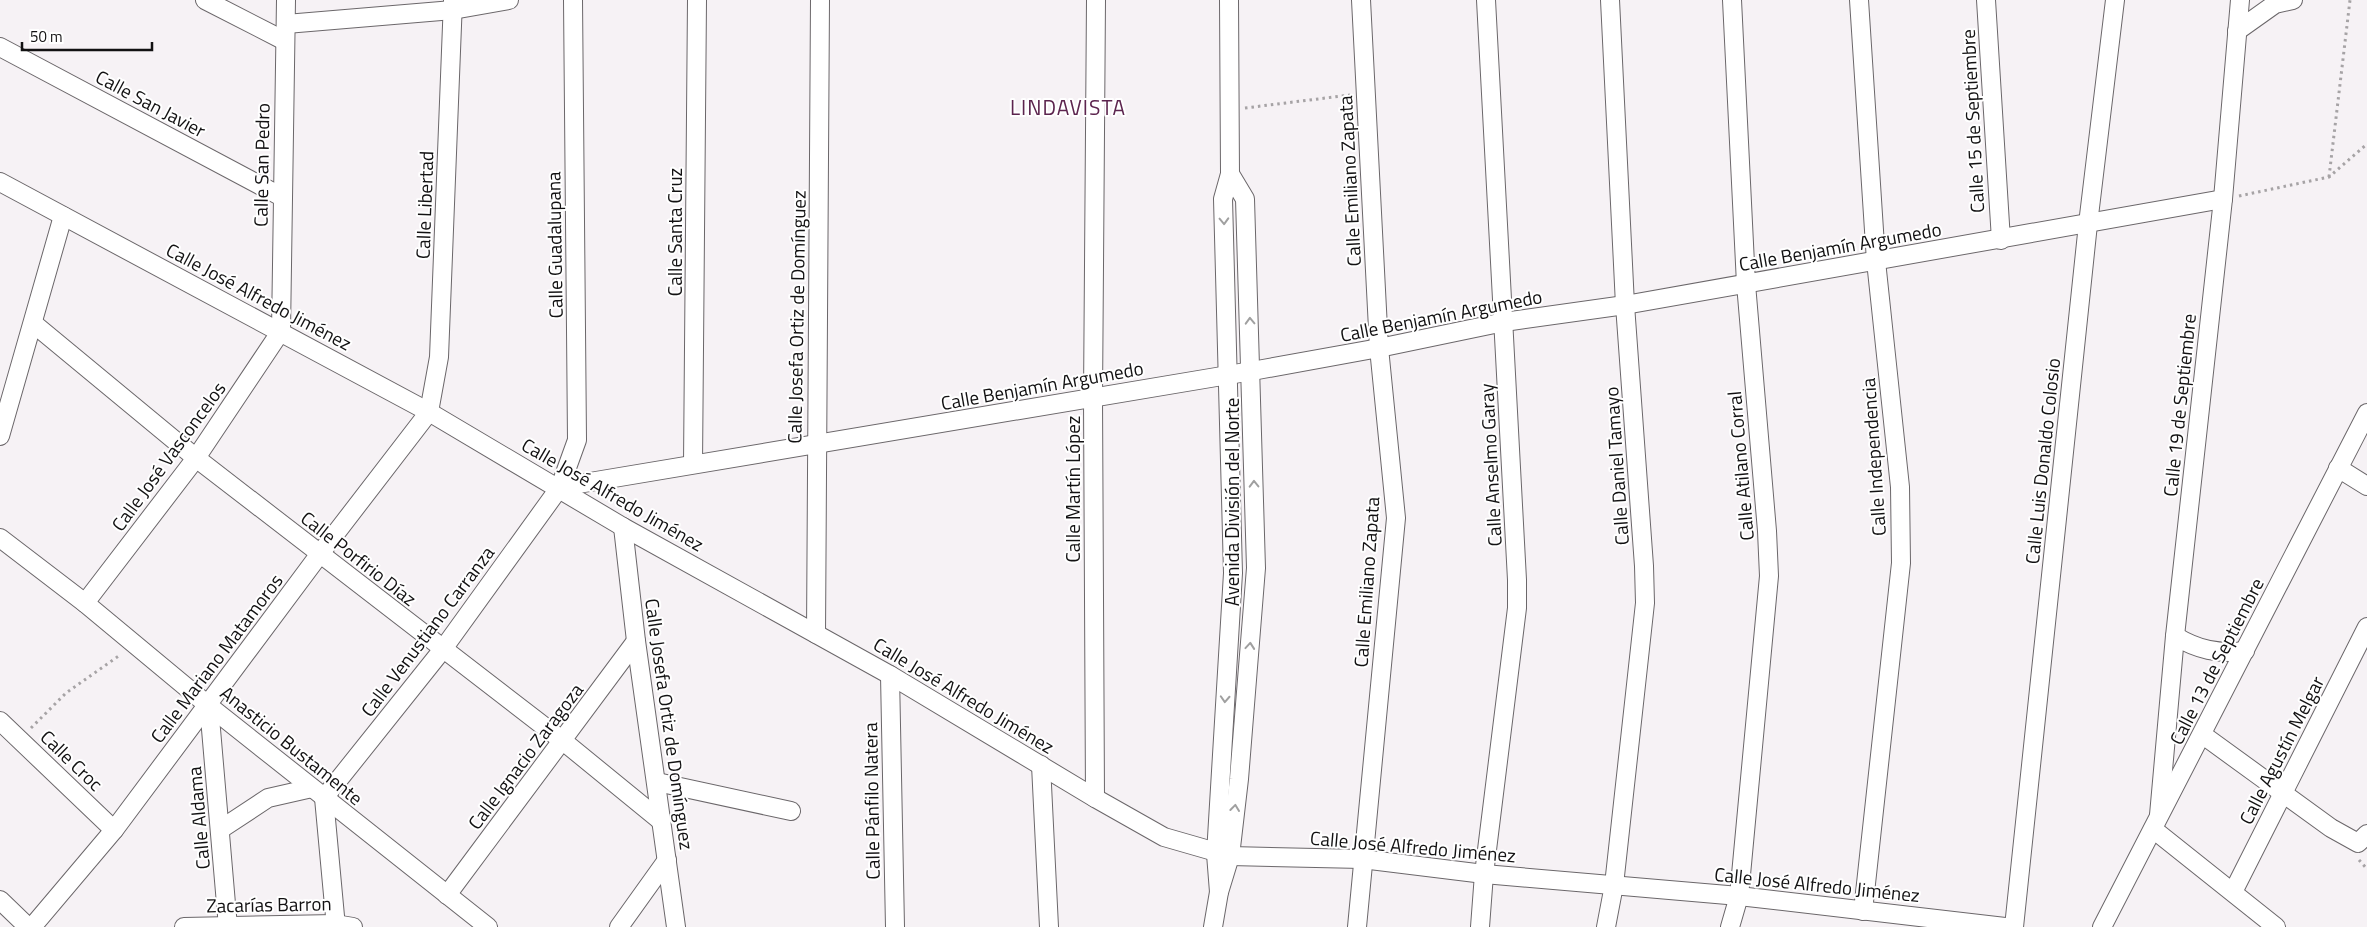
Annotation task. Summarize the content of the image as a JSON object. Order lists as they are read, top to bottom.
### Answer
{
  "streets": {
    "street": [
      "Calle San Javier",
      "Calle 15 de Septiembre",
      "Calle San Pedro",
      "Calle Emiliano Zapata",
      "Calle Libertad",
      "Calle Santa Cruz",
      "Calle Guadalupana",
      "Calle Benjamín Argumedo",
      "Calle José Alfredo Jiménez",
      "Calle Josefa Ortiz de Domínguez",
      "Calle 19 de Septiembre",
      "Calle José Vasconcelos",
      "Calle Independencia",
      "Calle Luis Donaldo Colosio",
      "Calle Anselmo Garay",
      "Calle Daniel Tamayo",
      "Calle Atilano Corral",
      "Calle Martín López",
      "Avenida División del Norte",
      "Calle Porfirio Díaz",
      "Calle Venustiano Carranza",
      "Calle Mariano Matamoros",
      "Calle 13 de Septiembre",
      "Anasticio Bustamente",
      "Calle Agustín Melgar",
      "Calle Ignacio Zaragoza",
      "Calle Croc",
      "Calle Pánfilo Natera",
      "Calle Aldama",
      "Zacarías Barron"
    ]
  },
  "crossings": [
    ["Calle San Javier", "Calle San Pedro"],
    ["Calle 15 de Septiembre", "Calle Benjamín Argumedo"],
    ["Calle San Pedro", "Calle José Alfredo Jiménez"],
    ["Calle San Pedro", "Calle José Vasconcelos"],
    ["Calle Emiliano Zapata", "Calle Benjamín Argumedo"],
    ["Calle Emiliano Zapata", "Calle José Alfredo Jiménez"],
    ["Calle Libertad", "Calle José Alfredo Jiménez"],
    ["Calle Libertad", "Calle Mariano Matamoros"],
    ["Calle Santa Cruz", "Calle Benjamín Argumedo"],
    ["Calle Guadalupana", "Calle Benjamín Argumedo"],
    ["Calle Guadalupana", "Calle José Alfredo Jiménez"],
    ["Calle Guadalupana", "Calle Venustiano Carranza"],
    ["Calle Benjamín Argumedo", "Calle José Alfredo Jiménez"],
    ["Calle Benjamín Argumedo", "Calle Josefa Ortiz de Domínguez"],
    ["Calle Benjamín Argumedo", "Calle 19 de Septiembre"],
    ["Calle Benjamín Argumedo", "Calle Independencia"],
    ["Calle Benjamín Argumedo", "Calle Luis Donaldo Colosio"],
    ["Calle Benjamín Argumedo", "Calle Anselmo Garay"],
    ["Calle Benjamín Argumedo", "Calle Daniel Tamayo"],
    ["Calle Benjamín Argumedo", "Calle Atilano Corral"],
    ["Calle Benjamín Argumedo", "Calle Martín López"],
    ["Calle Benjamín Argumedo", "Avenida División del Norte"],
    ["Calle Benjamín Argumedo", "Calle Venustiano Carranza"],
    ["Calle José Alfredo Jiménez", "Calle Josefa Ortiz de Domínguez"],
    ["Calle José Alfredo Jiménez", "Calle José Vasconcelos"],
    ["Calle José Alfredo Jiménez", "Calle Independencia"],
    ["Calle José Alfredo Jiménez", "Calle Anselmo Garay"],
    ["Calle José Alfredo Jiménez", "Calle Daniel Tamayo"],
    ["Calle José Alfredo Jiménez", "Calle Atilano Corral"],
    ["Calle José Alfredo Jiménez", "Calle Martín López"],
    ["Calle José Alfredo Jiménez", "Avenida División del Norte"],
    ["Calle José Alfredo Jiménez", "Calle Venustiano Carranza"],
    ["Calle José Alfredo Jiménez", "Calle Mariano Matamoros"],
    ["Calle José Alfredo Jiménez", "Calle Pánfilo Natera"],
    ["Calle Josefa Ortiz de Domínguez", "Calle Porfirio Díaz"],
    ["Calle Josefa Ortiz de Domínguez", "Calle Ignacio Zaragoza"],
    ["Calle 19 de Septiembre", "Calle 13 de Septiembre"],
    ["Calle José Vasconcelos", "Calle Porfirio Díaz"],
    ["Calle José Vasconcelos", "Anasticio Bustamente"],
    ["Calle Porfirio Díaz", "Calle Venustiano Carranza"],
    ["Calle Porfirio Díaz", "Calle Mariano Matamoros"],
    ["Calle Porfirio Díaz", "Calle Ignacio Zaragoza"],
    ["Calle Venustiano Carranza", "Anasticio Bustamente"],
    ["Calle Mariano Matamoros", "Anasticio Bustamente"],
    ["Calle Mariano Matamoros", "Calle Croc"],
    ["Calle Mariano Matamoros", "Calle Aldama"],
    ["Anasticio Bustamente", "Calle Ignacio Zaragoza"],
    ["Anasticio Bustamente", "Calle Aldama"],
    ["Calle Aldama", "Zacarías Barron"]
  ],
  "districts": ["LINDAVISTA"],
  "scale_bar": "50 m"
}
